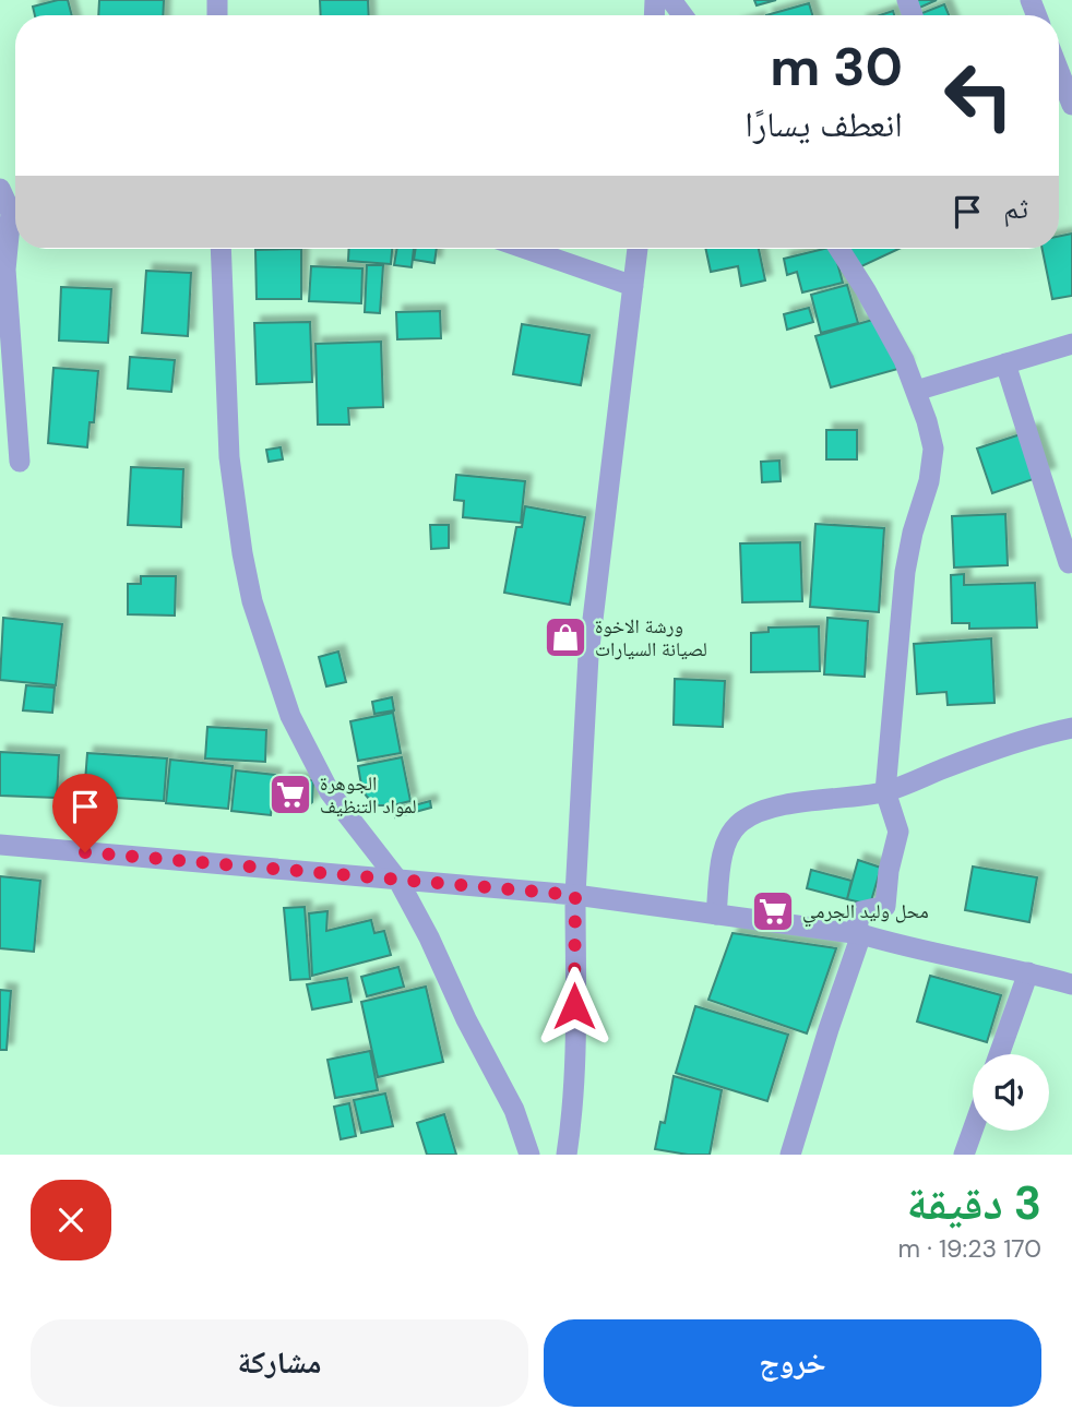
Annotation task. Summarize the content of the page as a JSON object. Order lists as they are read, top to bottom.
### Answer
{
  "places": {
    "shop": ["ورشة الاخوة لصيانة السيارات"],
    "supermarket": ["الجوهرة لمواد التنظيف", "محل وليد الجرمي"]
  },
  "page": {
    "turn": ["30 m", "انعطف يسارًا"],
    "then": "ثم",
    "heading": ["3 دقيقة", "170 m · 19:23"],
    "buttons": ["خروج", "مشاركة"]
  }
}
